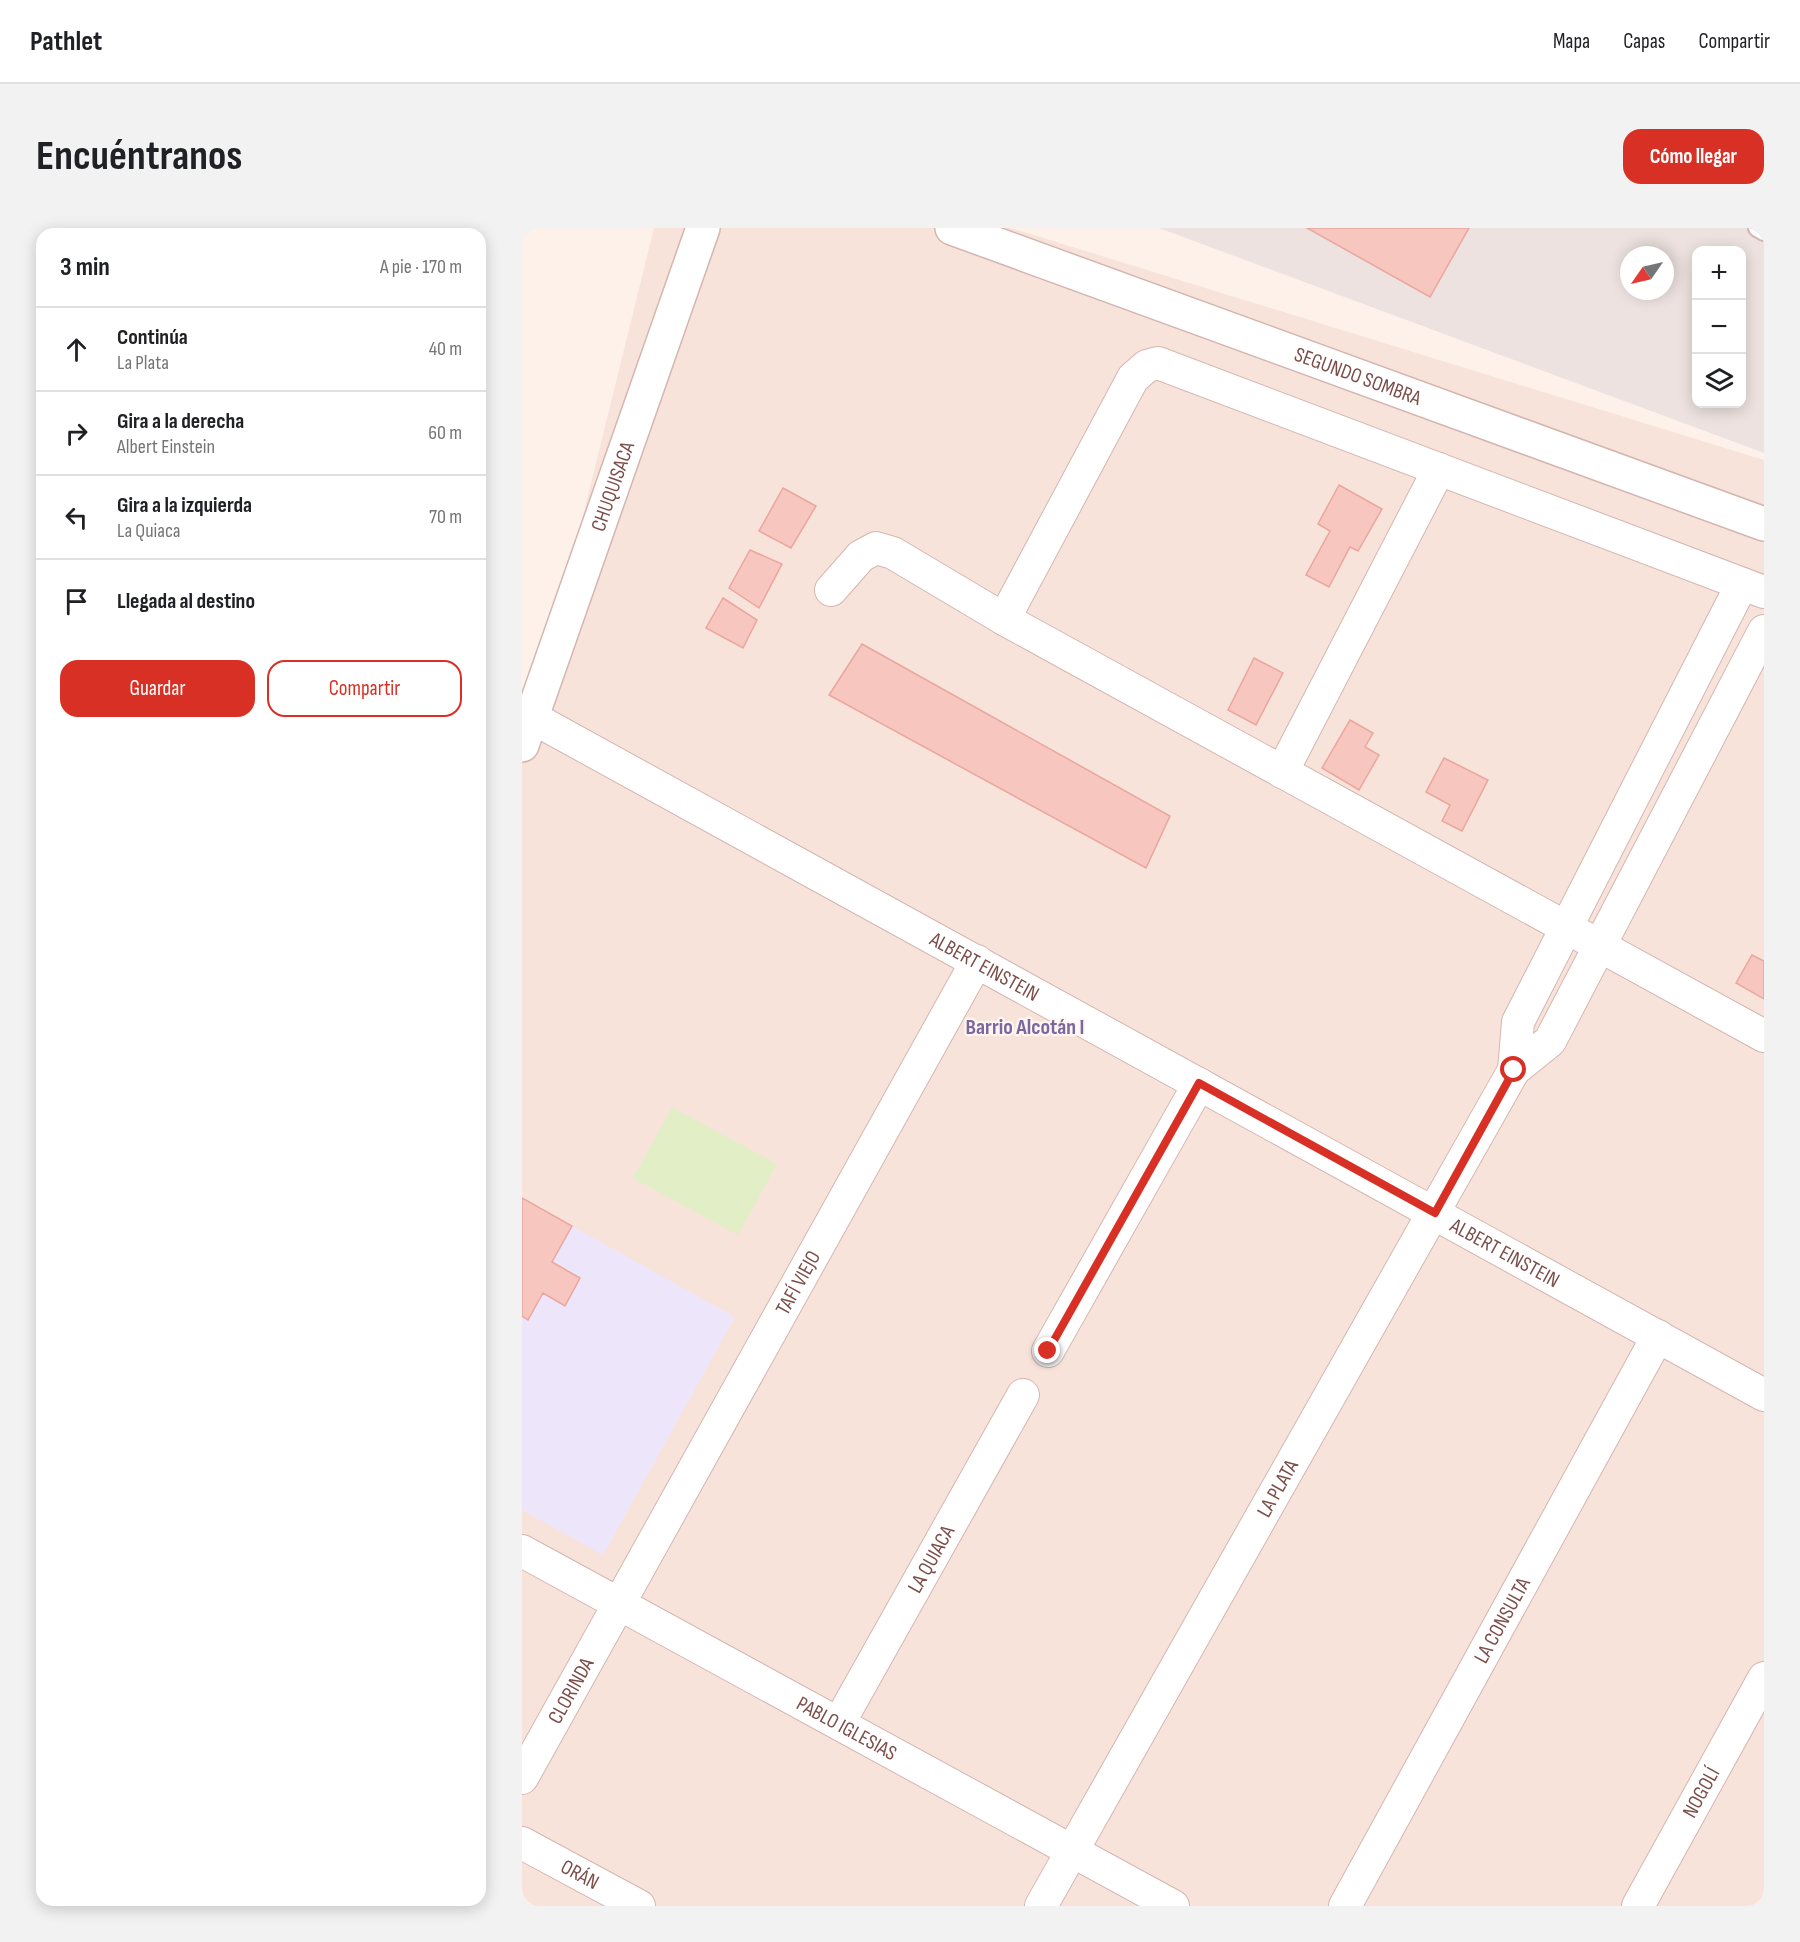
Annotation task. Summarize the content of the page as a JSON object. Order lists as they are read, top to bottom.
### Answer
{
  "streets": {
    "street": [
      "SEGUNDO SOMBRA",
      "CHUQUISACA",
      "ALBERT EINSTEIN",
      "TAFÍ VIEJO",
      "LA PLATA",
      "LA QUIACA",
      "LA CONSULTA",
      "CLORINDA",
      "PABLO IGLESIAS",
      "NOGOLÍ",
      "ORÁN"
    ]
  },
  "crossings": [
    ["CHUQUISACA", "ALBERT EINSTEIN"],
    ["ALBERT EINSTEIN", "TAFÍ VIEJO"],
    ["ALBERT EINSTEIN", "LA PLATA"],
    ["ALBERT EINSTEIN", "LA CONSULTA"],
    ["TAFÍ VIEJO", "CLORINDA"],
    ["TAFÍ VIEJO", "PABLO IGLESIAS"],
    ["LA PLATA", "PABLO IGLESIAS"],
    ["LA QUIACA", "PABLO IGLESIAS"],
    ["CLORINDA", "PABLO IGLESIAS"]
  ],
  "districts": ["Barrio Alcotán I"],
  "north": "bottom left",
  "page": {
    "header": "Pathlet",
    "nav": ["Mapa", "Capas", "Compartir"],
    "buttons": [
      "Cómo llegar",
      ["Guardar", "Compartir"]
    ],
    "title": "Encuéntranos",
    "heading": ["3 min", "A pie · 170 m"],
    "map_buttons": ["+", "−"],
    "list": [
      ["Continúa", "La Plata", "40 m"],
      ["Gira a la derecha", "Albert Einstein", "60 m"],
      ["Gira a la izquierda", "La Quiaca", "70 m"],
      "Llegada al destino"
    ]
  }
}
